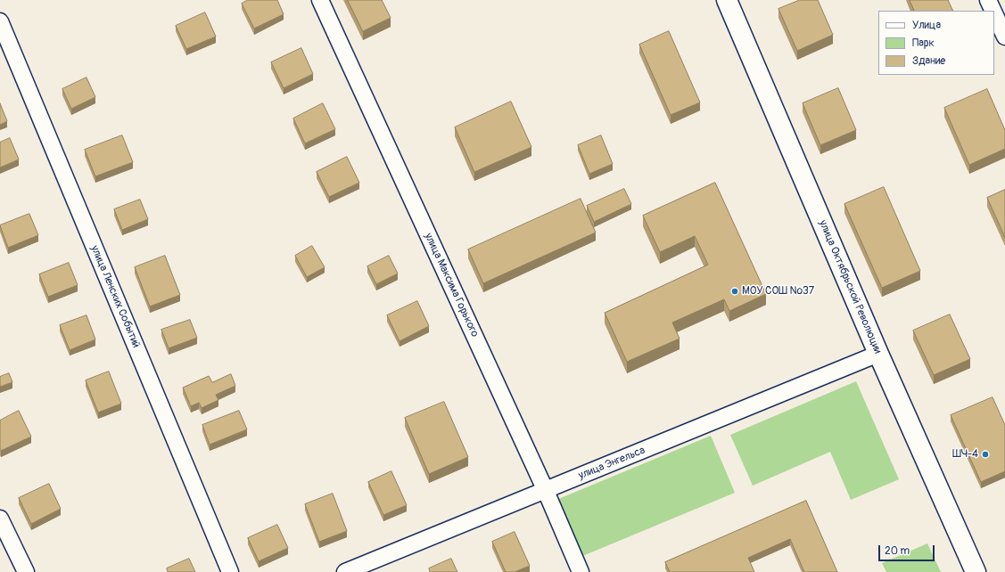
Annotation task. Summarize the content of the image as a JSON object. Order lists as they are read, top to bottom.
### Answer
{
  "streets": {
    "street": [
      "улица Максима Горького",
      "улица Октябрьской Революции",
      "улица Ленских Событий",
      "улица Энгельса"
    ]
  },
  "crossings": [
    ["улица Максима Горького", "улица Энгельса"],
    ["улица Октябрьской Революции", "улица Энгельса"]
  ],
  "places": ["МОУ СОШ №37", "ШЧ-4"],
  "legend": ["Улица", "Парк", "Здание"],
  "scale_bar": "20 m"
}
